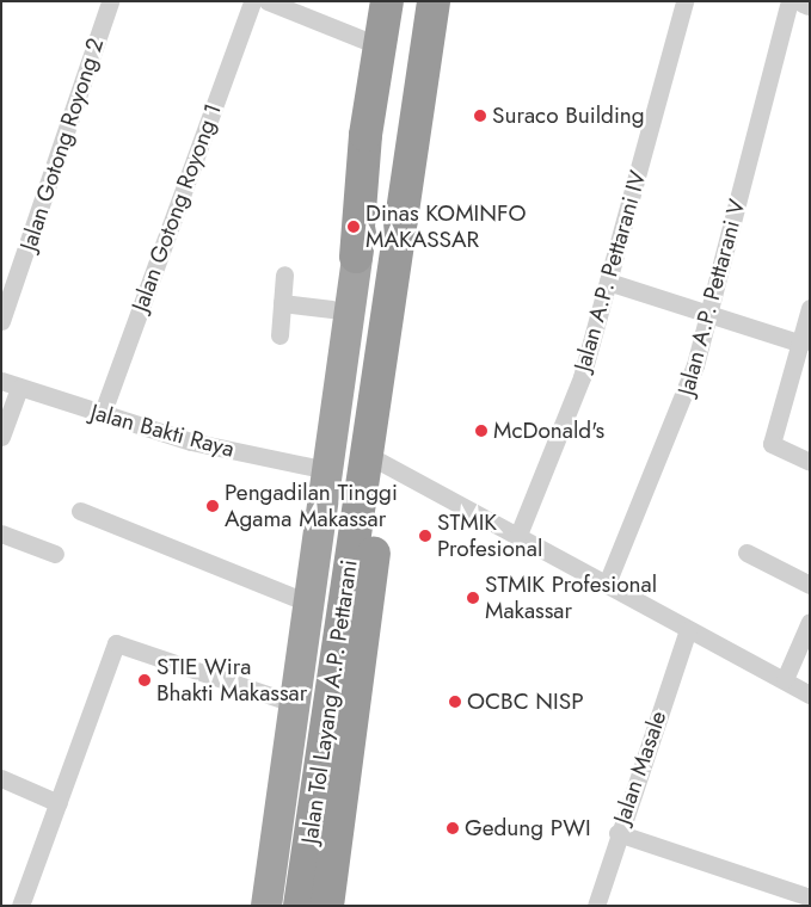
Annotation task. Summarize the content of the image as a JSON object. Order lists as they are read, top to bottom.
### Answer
{
  "streets": {
    "highway": ["Jalan Tol Layang A.P. Pettarani"],
    "street": [
      "Jalan Gotong Royong 2",
      "Jalan Gotong Royong 1",
      "Jalan A.P. Pettarani IV",
      "Jalan A.P. Pettarani V",
      "Jalan Bakti Raya",
      "Jalan Masale"
    ]
  },
  "crossings": [
    ["Jalan Gotong Royong 1", "Jalan Bakti Raya"]
  ],
  "places": [
    "Suraco Building",
    "Dinas KOMINFO MAKASSAR",
    "McDonald's",
    "Pengadilan Tinggi Agama Makassar",
    "STMIK Profesional",
    "STMIK Profesional Makassar",
    "STIE Wira Bhakti Makassar",
    "OCBC NISP",
    "Gedung PWI"
  ]
}
